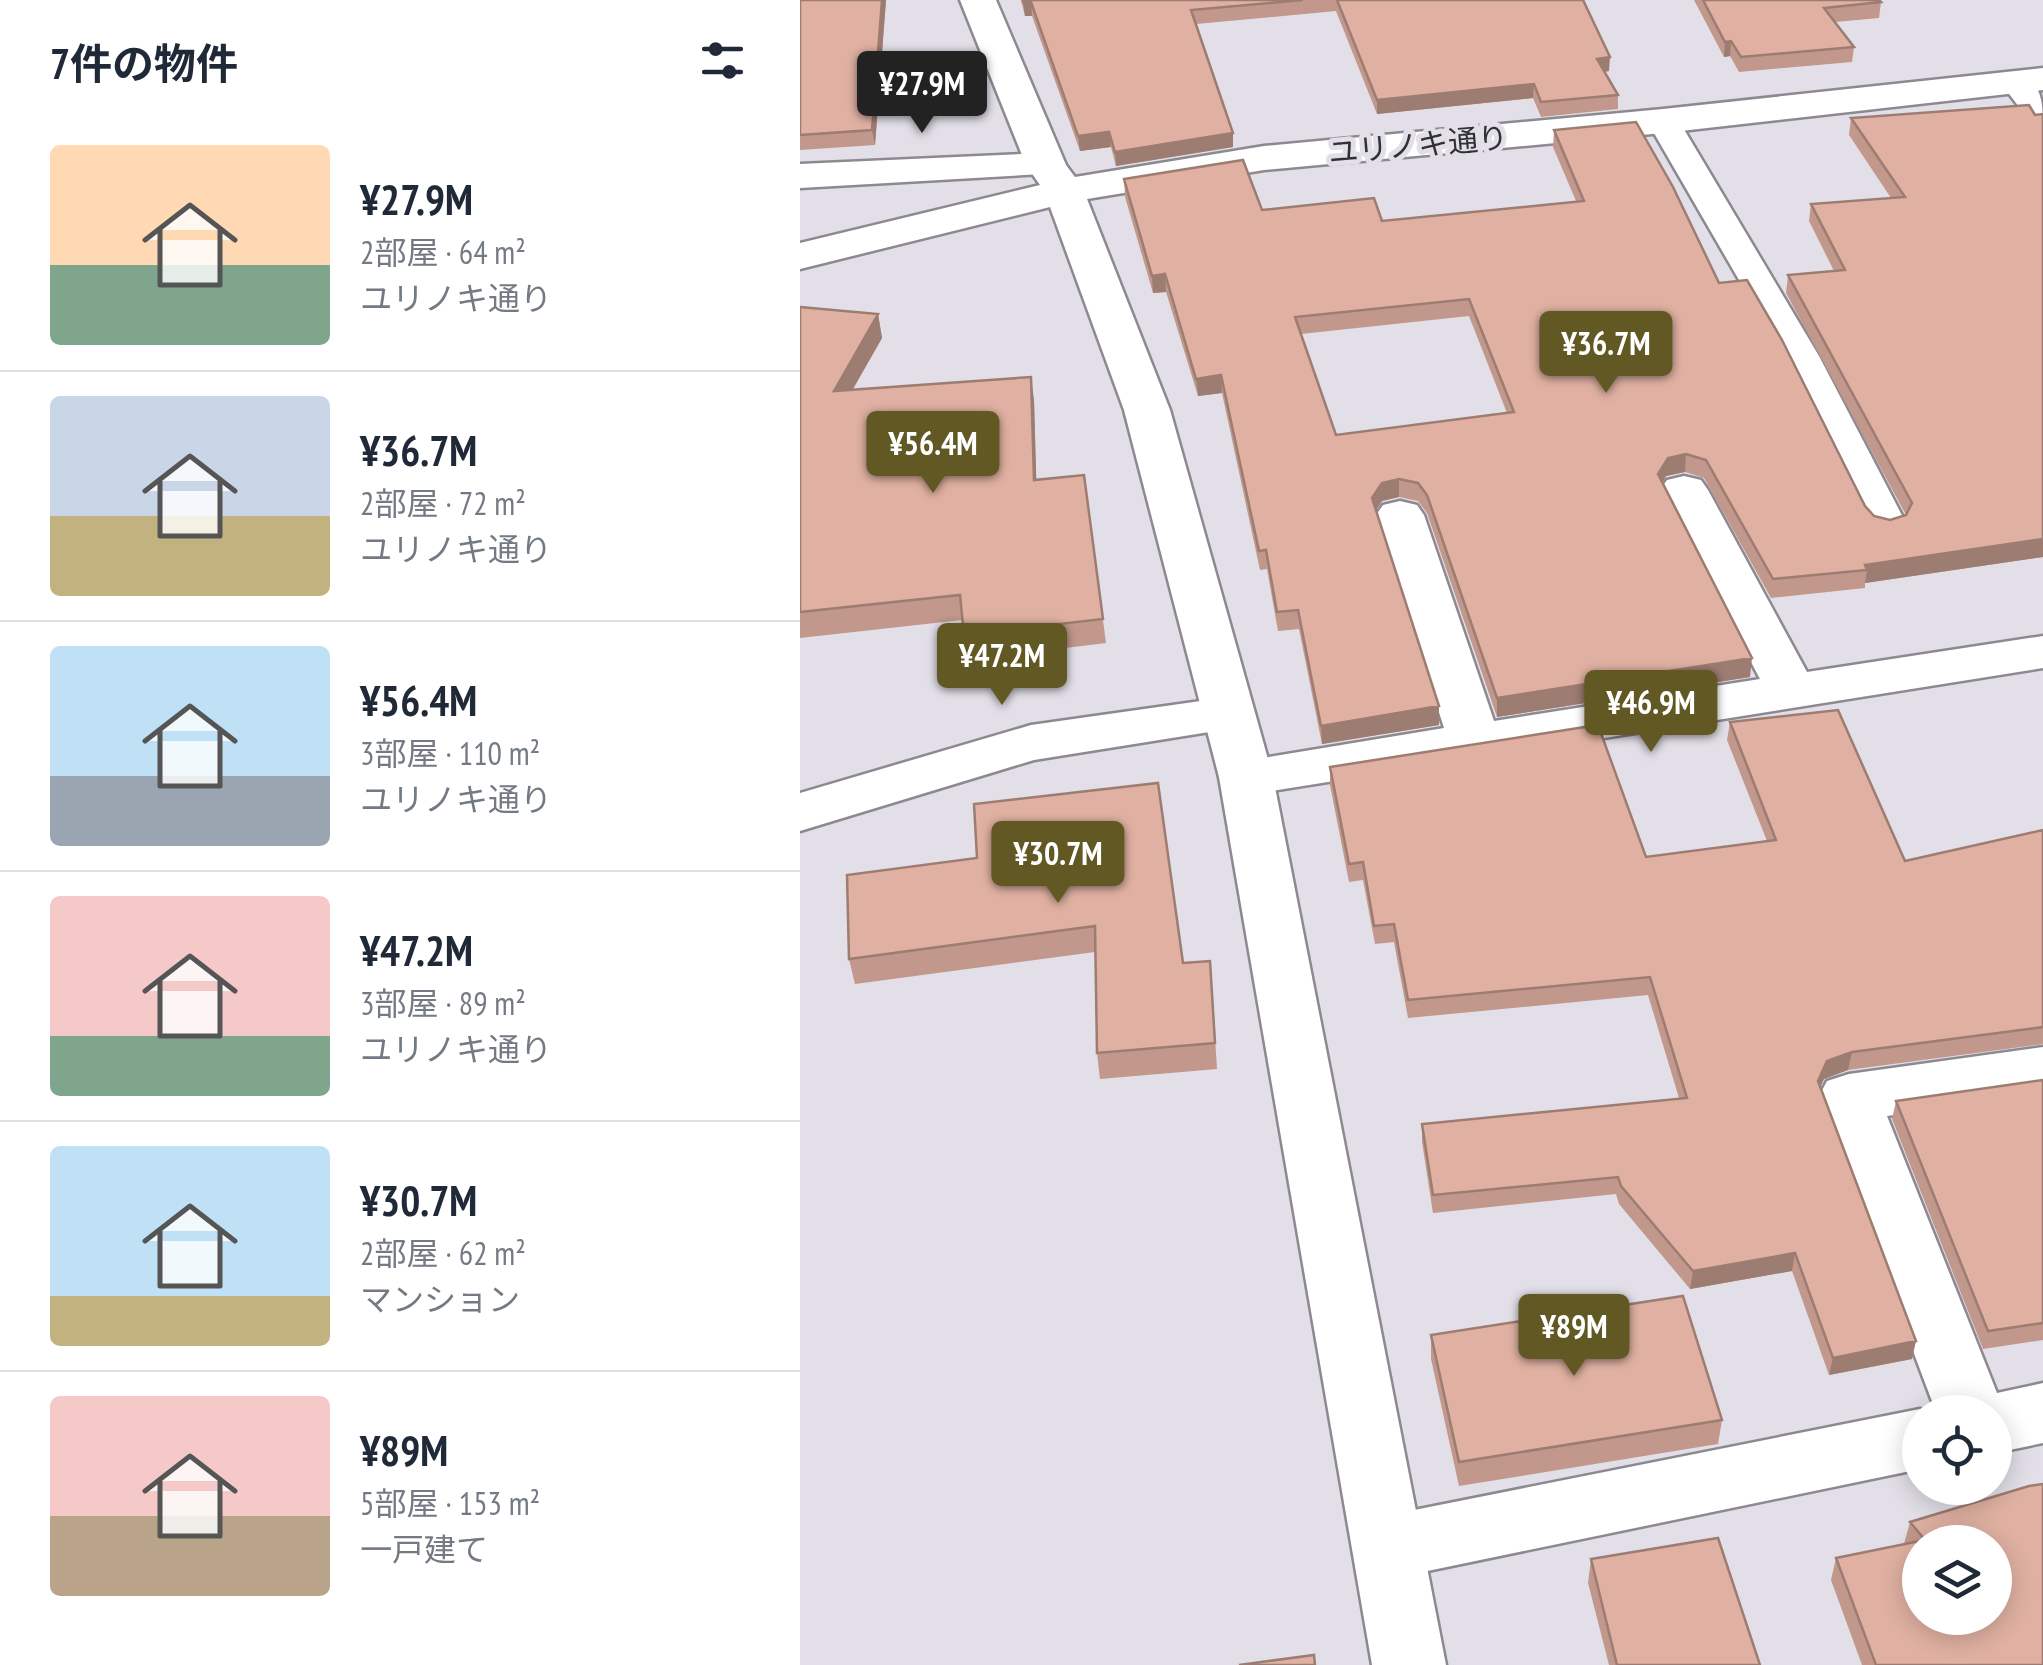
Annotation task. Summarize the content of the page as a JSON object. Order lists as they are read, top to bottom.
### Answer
{
  "streets": {
    "street": ["ユリノキ通り"]
  },
  "page": {
    "heading": "7件の物件",
    "price": [
      "¥27.9M",
      "¥36.7M",
      "¥56.4M",
      "¥47.2M",
      "¥46.9M",
      "¥30.7M",
      "¥89M"
    ],
    "list": [
      {
        "name": "¥27.9M",
        "note": "2部屋 · 64 m² · ユリノキ通り"
      },
      {
        "name": "¥36.7M",
        "note": "2部屋 · 72 m² · ユリノキ通り"
      },
      {
        "name": "¥56.4M",
        "note": "3部屋 · 110 m² · ユリノキ通り"
      },
      {
        "name": "¥47.2M",
        "note": "3部屋 · 89 m² · ユリノキ通り"
      },
      {
        "name": "¥30.7M",
        "note": "2部屋 · 62 m² · マンション"
      },
      {
        "name": "¥89M",
        "note": "5部屋 · 153 m² · 一戸建て"
      }
    ]
  }
}
